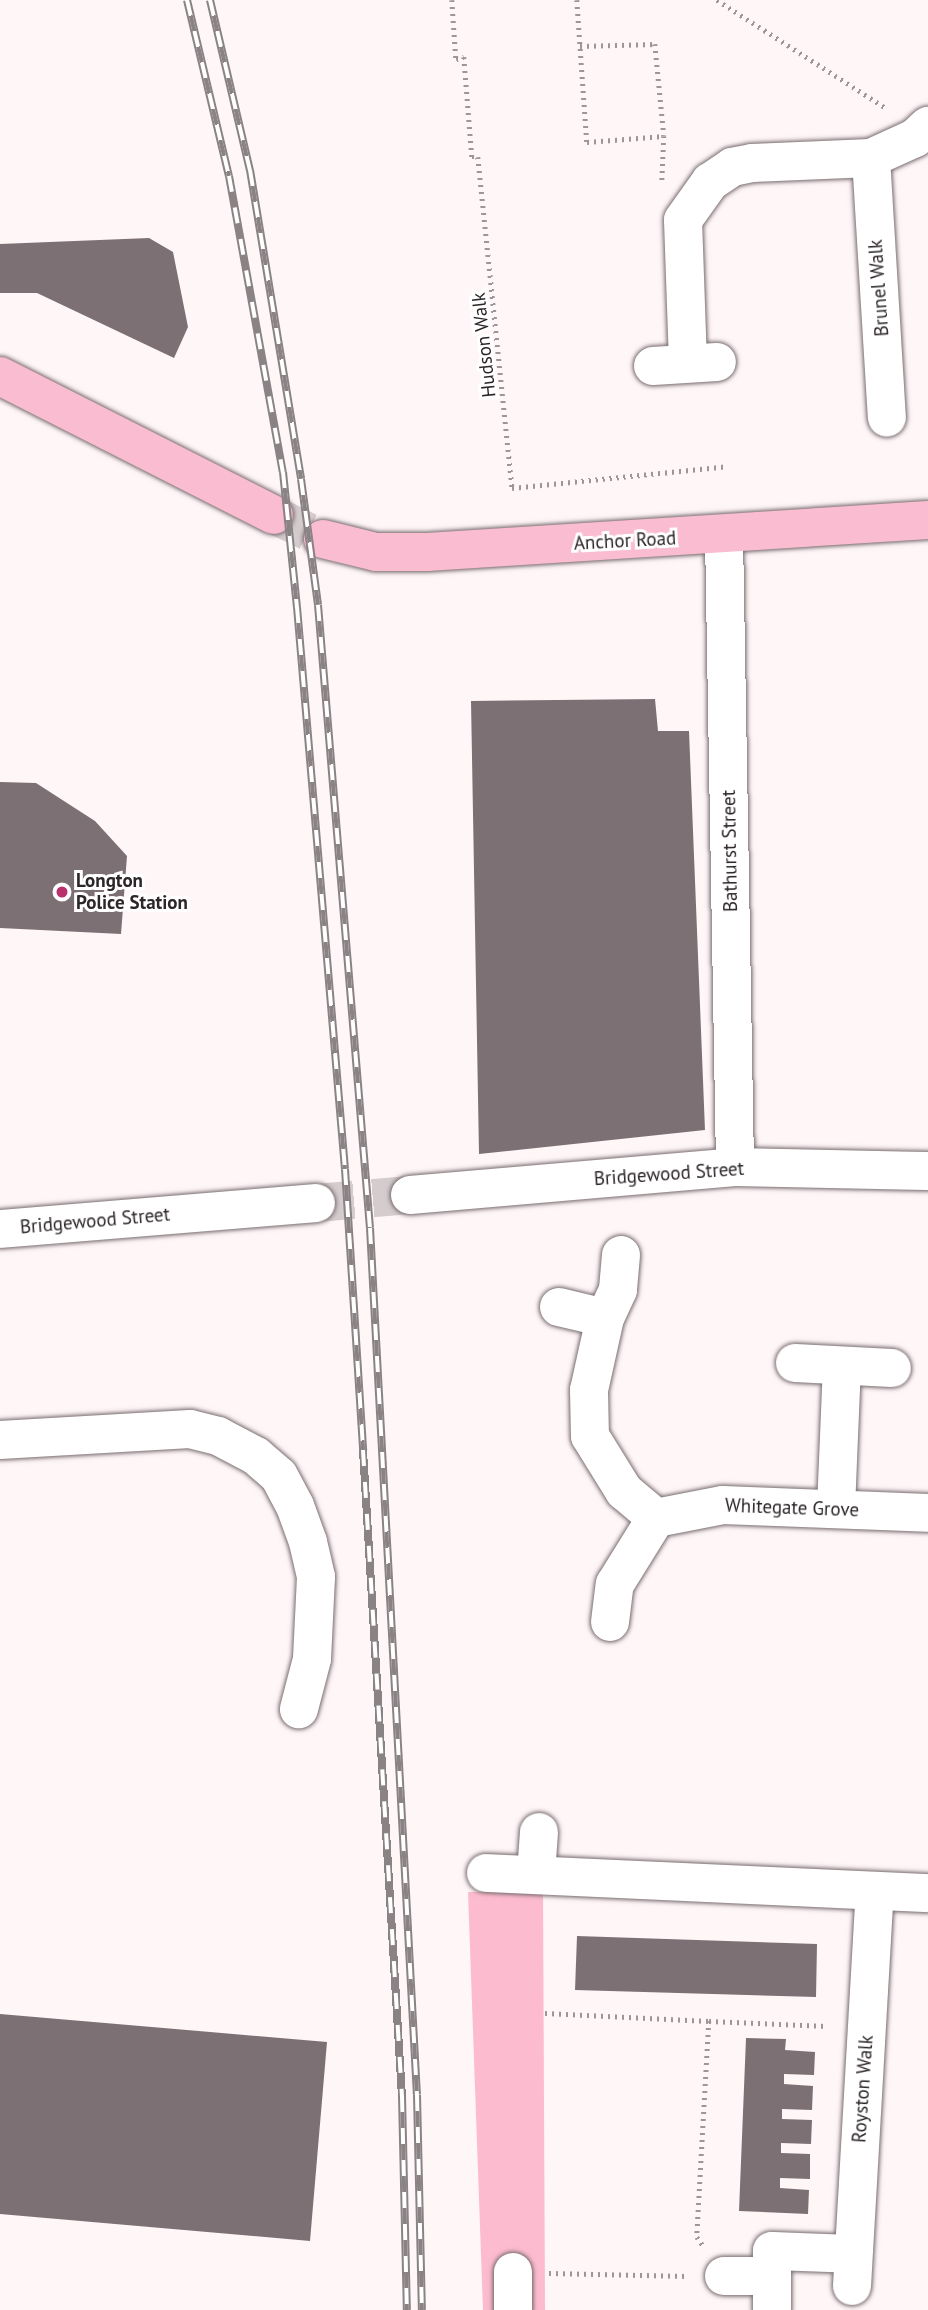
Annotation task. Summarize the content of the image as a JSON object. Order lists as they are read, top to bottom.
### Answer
{
  "streets": {
    "main road": ["Anchor Road"],
    "street": [
      "Brunel Walk",
      "Bathurst Street",
      "Bridgewood Street",
      "Whitegate Grove",
      "Royston Walk"
    ],
    "path": ["Hudson Walk"]
  },
  "crossings": [
    ["Anchor Road", "Bathurst Street"],
    ["Bathurst Street", "Bridgewood Street"]
  ],
  "places": ["Longton Police Station"]
}
